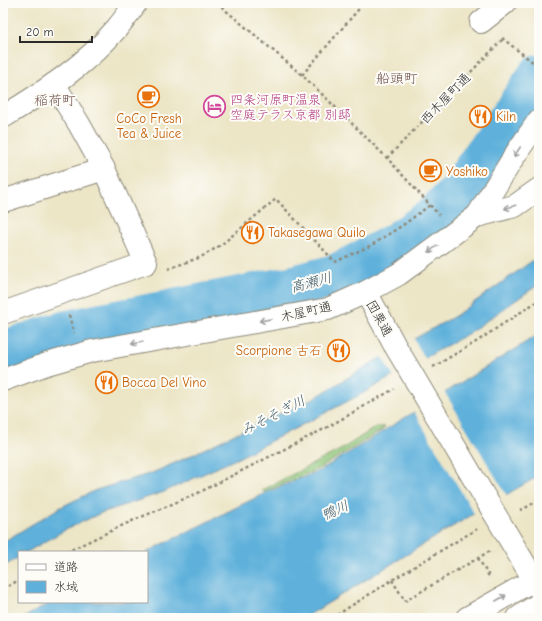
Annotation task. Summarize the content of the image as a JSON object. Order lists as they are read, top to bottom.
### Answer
{
  "streets": {
    "street": ["木屋町通", "団栗通"],
    "path": ["西木屋町通"]
  },
  "crossings": [
    ["木屋町通", "団栗通"]
  ],
  "districts": ["船頭町", "稲荷町"],
  "water": ["高瀬川", "みそそぎ川", "鴨川"],
  "places": {
    "cafe": ["CoCo Fresh Tea & Juice", "Yoshiko"],
    "hotel": ["四条河原町温泉 空庭テラス京都 別邸"],
    "restaurant": [
      "Kiln",
      "Takasegawa Quilo",
      "Scorpione 古石",
      "Bocca Del Vino"
    ]
  },
  "legend": ["道路", "水域"],
  "scale_bar": "20 m"
}
